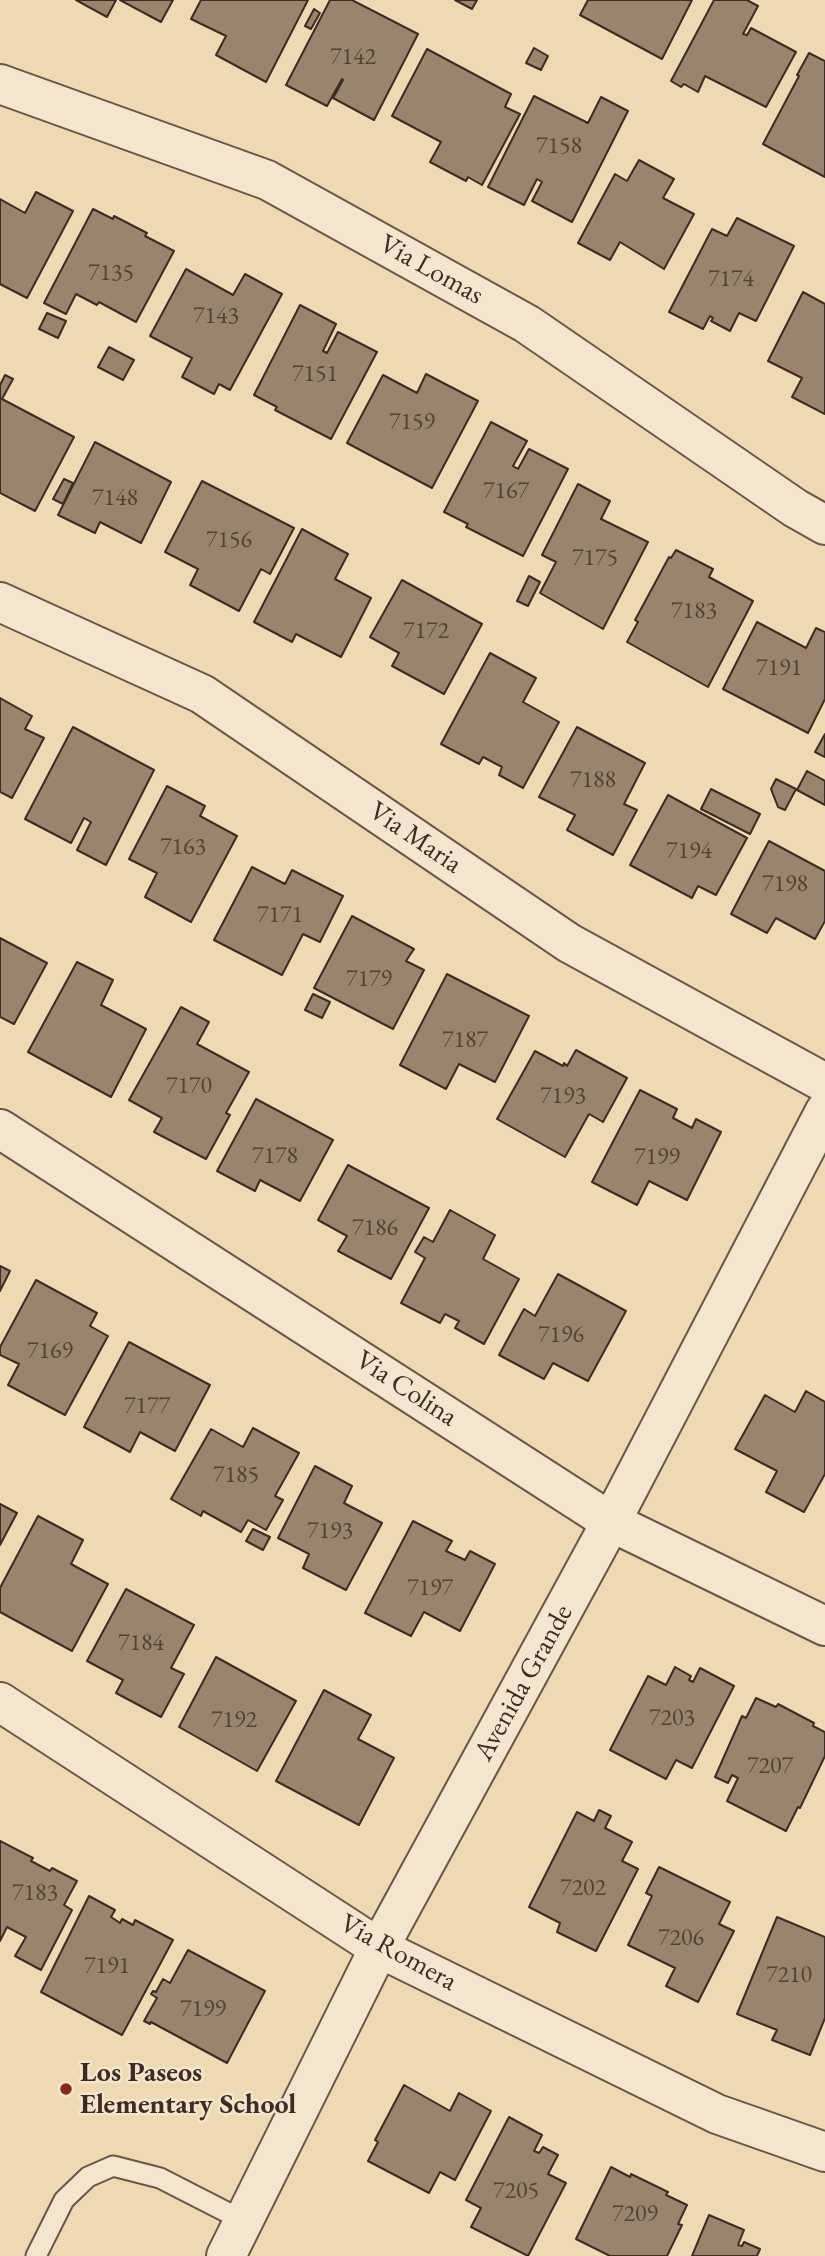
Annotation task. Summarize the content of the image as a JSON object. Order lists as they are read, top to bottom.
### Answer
{
  "streets": {
    "street": [
      "Via Lomas",
      "Via Maria",
      "Via Colina",
      "Avenida Grande",
      "Via Romera"
    ]
  },
  "crossings": [
    ["Via Colina", "Avenida Grande"],
    ["Avenida Grande", "Via Romera"]
  ],
  "places": ["Los Paseos Elementary School"],
  "house_numbers": [
    "7142",
    "7158",
    "7135",
    "7174",
    "7143",
    "7151",
    "7159",
    "7167",
    "7148",
    "7156",
    "7175",
    "7183",
    "7172",
    "7191",
    "7188",
    "7163",
    "7194",
    "7198",
    "7171",
    "7179",
    "7187",
    "7170",
    "7193",
    "7178",
    "7199",
    "7186",
    "7196",
    "7169",
    "7177",
    "7185",
    "7193",
    "7197",
    "7184",
    "7203",
    "7192",
    "7207",
    "7202",
    "7183",
    "7206",
    "7191",
    "7210",
    "7199",
    "7205",
    "7209"
  ]
}
